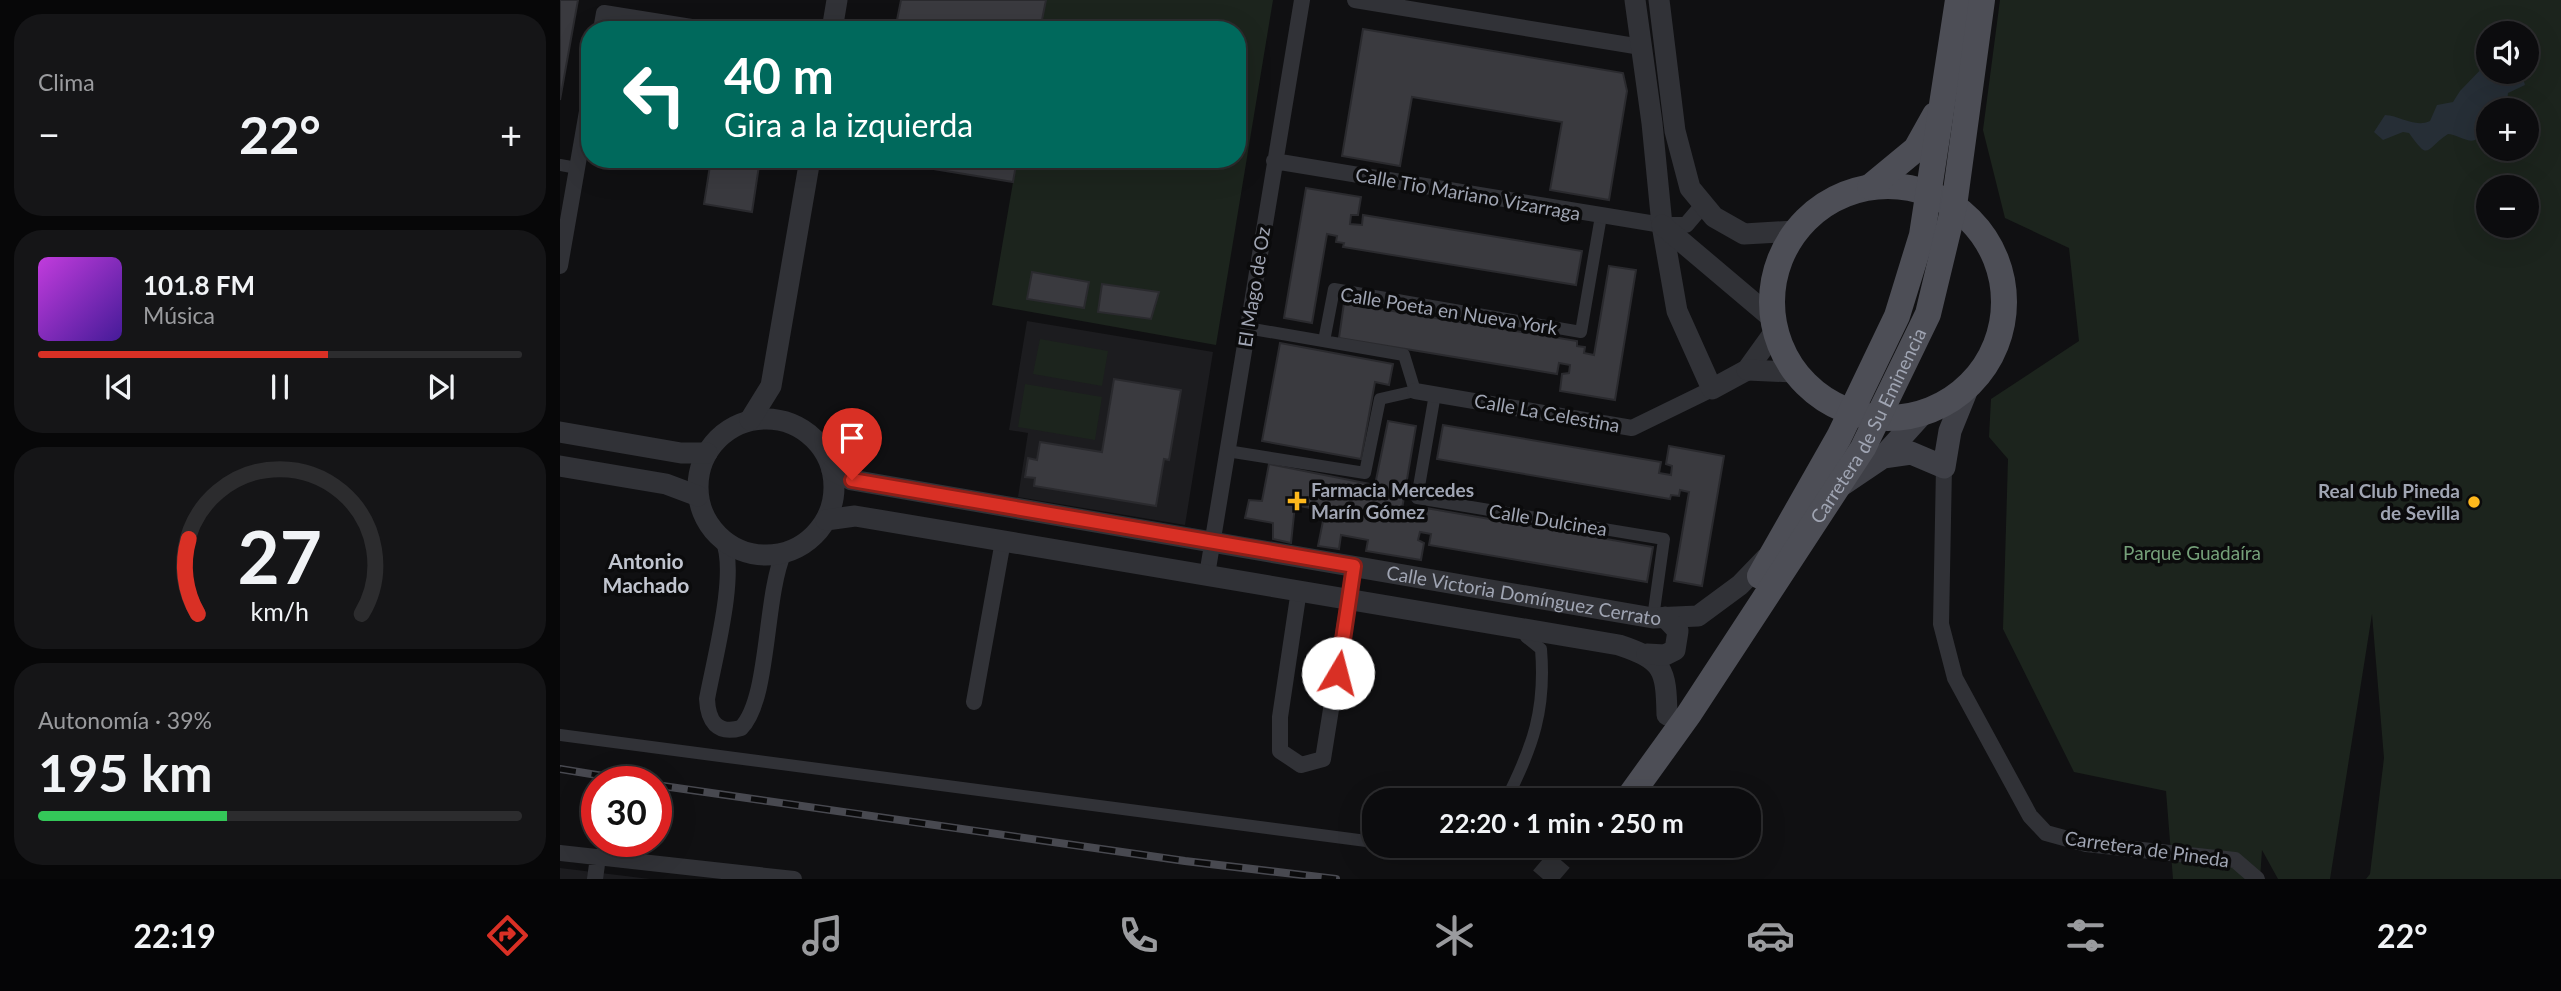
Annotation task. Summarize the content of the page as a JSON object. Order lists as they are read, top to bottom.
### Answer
{
  "streets": {
    "main road": ["Carretera de Su Eminencia"],
    "street": [
      "Calle Tio Mariano Vizarraga",
      "El Mago de Oz",
      "Calle Poeta en Nueva York",
      "Calle La Celestina",
      "Calle Dulcinea",
      "Calle Victoria Domínguez Cerrato",
      "Carretera de Pineda"
    ]
  },
  "crossings": [
    ["Calle Tio Mariano Vizarraga", "El Mago de Oz"],
    ["Calle Tio Mariano Vizarraga", "Calle Poeta en Nueva York"],
    ["El Mago de Oz", "Calle Victoria Domínguez Cerrato"],
    ["Calle La Celestina", "Calle Dulcinea"],
    ["Carretera de Su Eminencia", "Calle Victoria Domínguez Cerrato"],
    ["Calle Dulcinea", "Calle Victoria Domínguez Cerrato"]
  ],
  "districts": ["Antonio Machado"],
  "parks": ["Parque Guadaíra"],
  "places": {
    "health": ["Farmacia Mercedes Marín Gómez"],
    "other": ["Real Club Pineda de Sevilla"]
  },
  "page": {
    "tile": [
      "Clima",
      ["Autonomía · 39%", "195 km"]
    ],
    "map_buttons": ["+", "−"],
    "turn": ["40 m", "Gira a la izquierda"],
    "heat": ["−", "22°", "+"],
    "song": ["101.8 FM", "Música"],
    "limit": "30",
    "trip": "22:20 · 1 min · 250 m",
    "tabs": ["22:19", "22°"],
    "gauge": ["27", "km/h"]
  }
}
